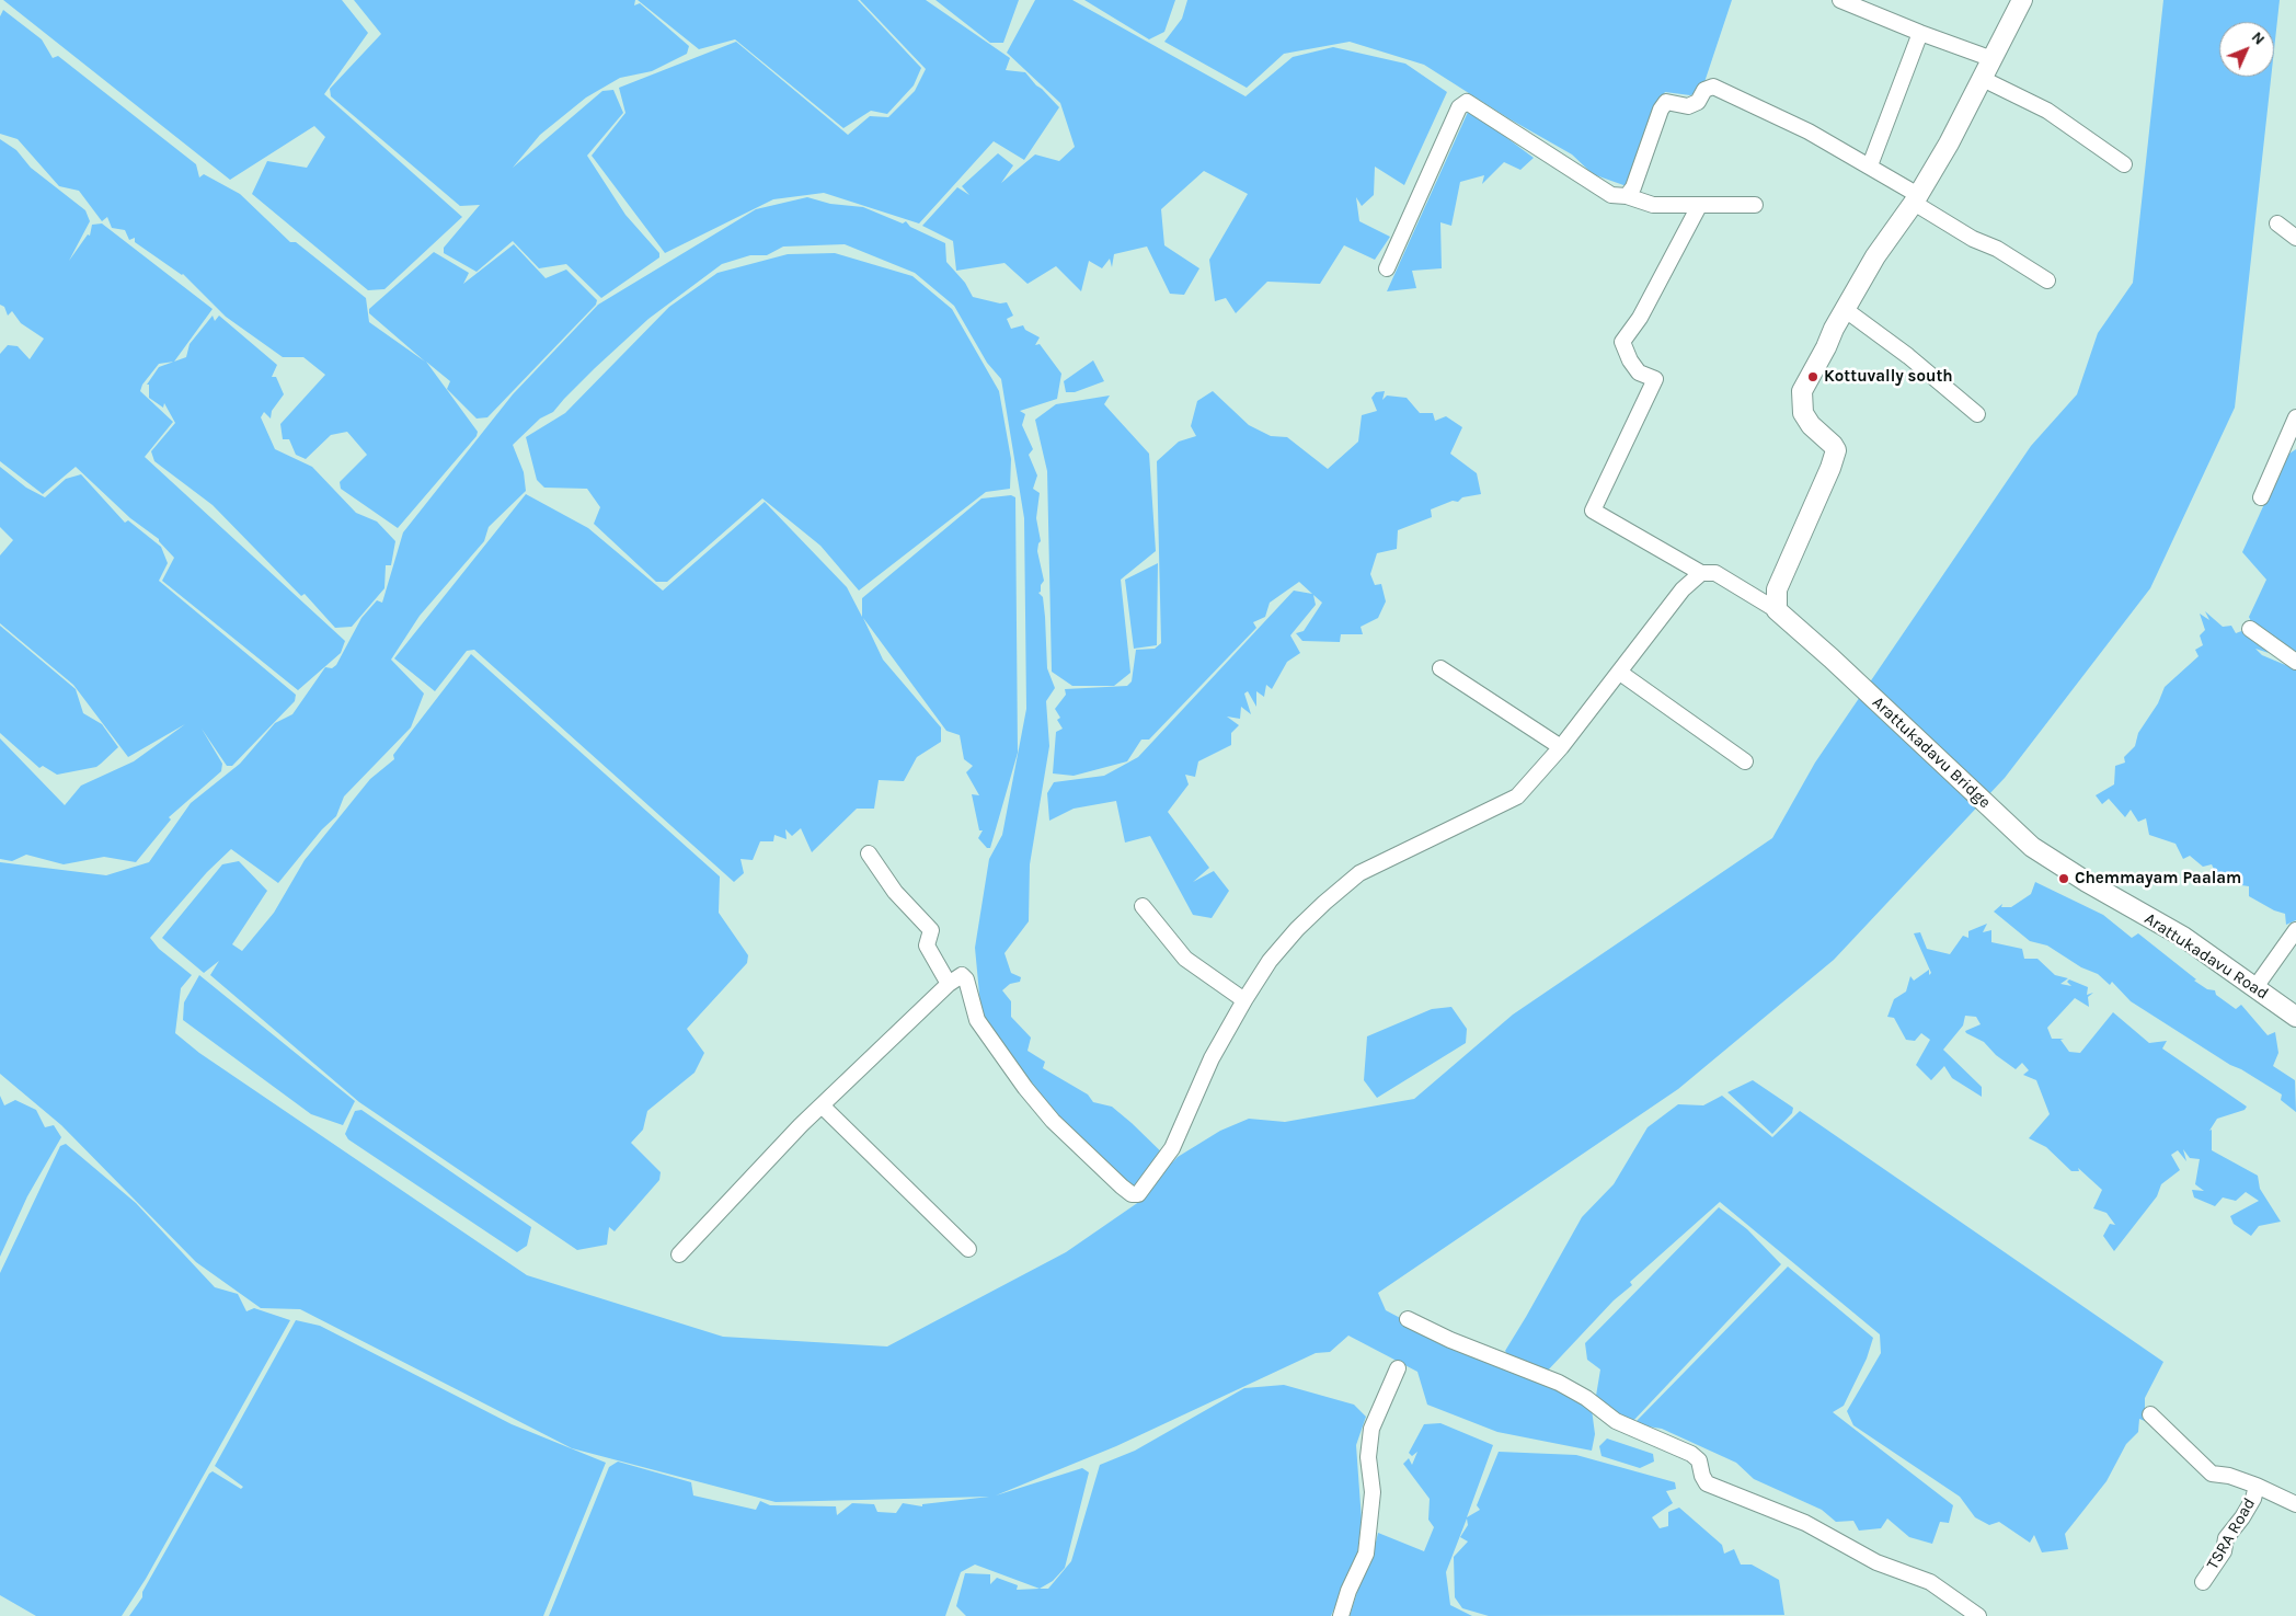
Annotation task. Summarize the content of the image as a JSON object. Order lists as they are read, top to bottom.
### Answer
{
  "streets": {
    "main road": ["Arattukadavu Bridge", "Arattukadavu Road"],
    "street": ["TSRA Road"]
  },
  "crossings": [
    ["Arattukadavu Bridge", "Arattukadavu Road"]
  ],
  "places": ["Kottuvally south", "Chemmayam Paalam"],
  "north": "top right"
}
